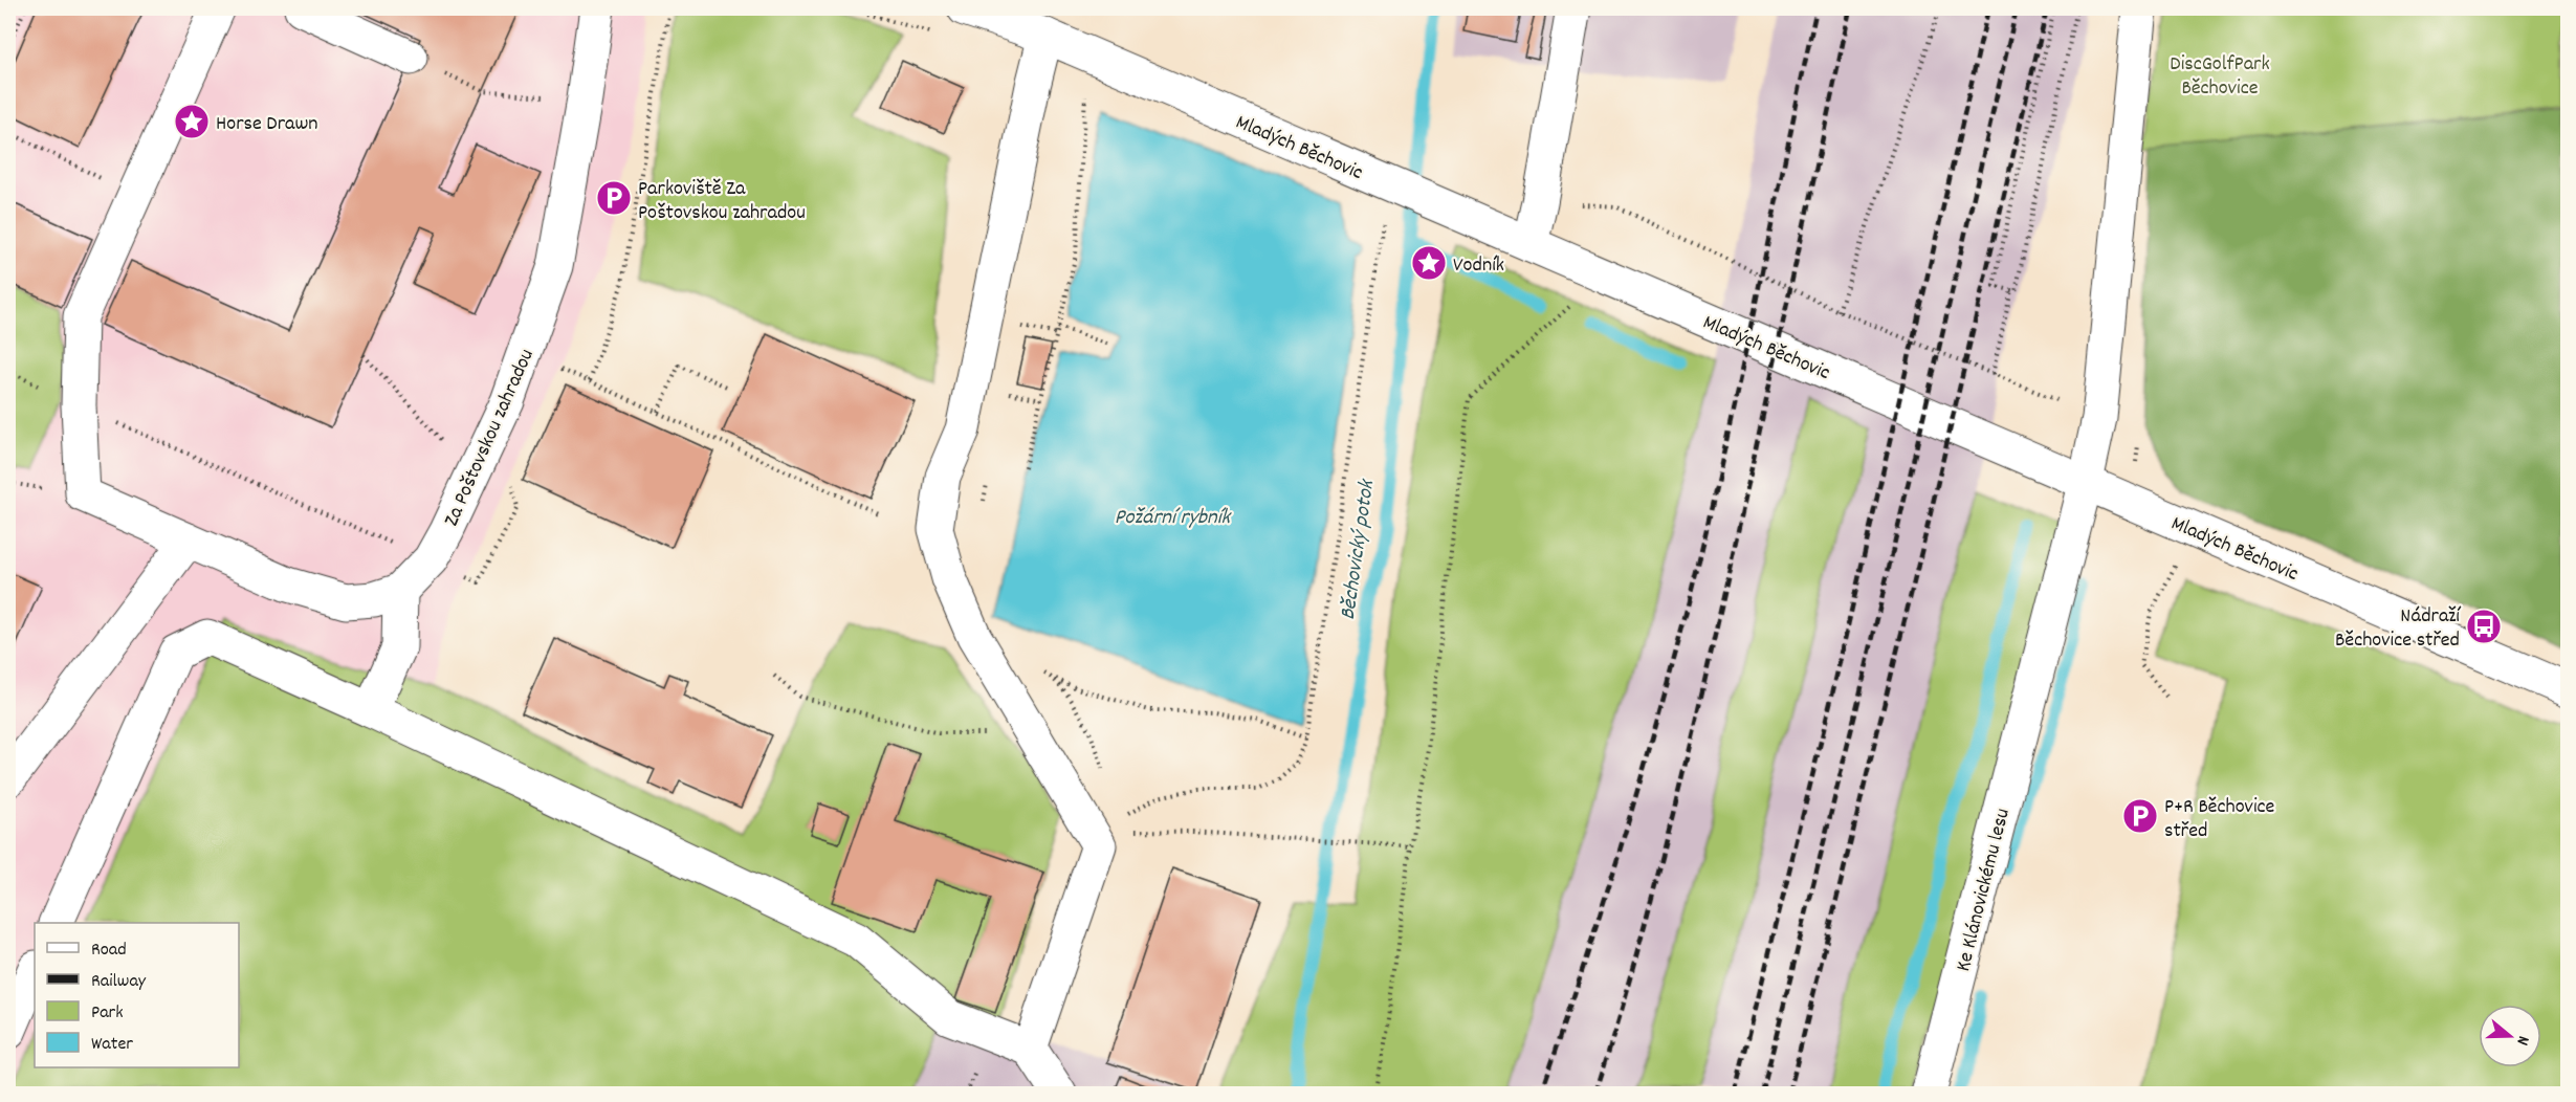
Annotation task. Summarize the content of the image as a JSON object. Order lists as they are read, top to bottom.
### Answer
{
  "streets": {
    "street": ["Mladých Běchovic", "Za Poštovskou zahradou", "Ke Klánovickému lesu"]
  },
  "crossings": [
    ["Mladých Běchovic", "Ke Klánovickému lesu"]
  ],
  "water": ["Požární rybník", "Běchovický potok"],
  "parks": ["DiscGolfPark Běchovice"],
  "places": {
    "place": ["Horse Drawn", "Vodník"],
    "parking": ["Parkoviště Za Poštovskou zahradou", "P+R Běchovice střed"],
    "bus stop": ["Nádraží Běchovice střed"]
  },
  "legend": [
    "Road",
    "Railway",
    "Park",
    "Water"
  ],
  "north": "right"
}
